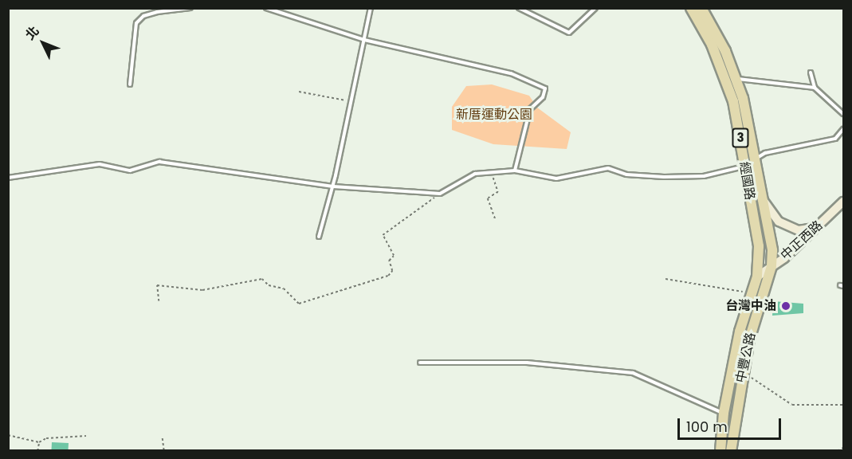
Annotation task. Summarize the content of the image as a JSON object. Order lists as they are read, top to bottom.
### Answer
{
  "streets": {
    "main road": ["3", "經國路", "中豐公路"],
    "street": ["中正西路"]
  },
  "crossings": [
    ["經國路", "中正西路"],
    ["經國路", "中豐公路"],
    ["中正西路", "中豐公路"]
  ],
  "parks": ["新厝運動公園"],
  "places": ["台灣中油"],
  "scale_bar": "100 m",
  "north": "top left"
}
